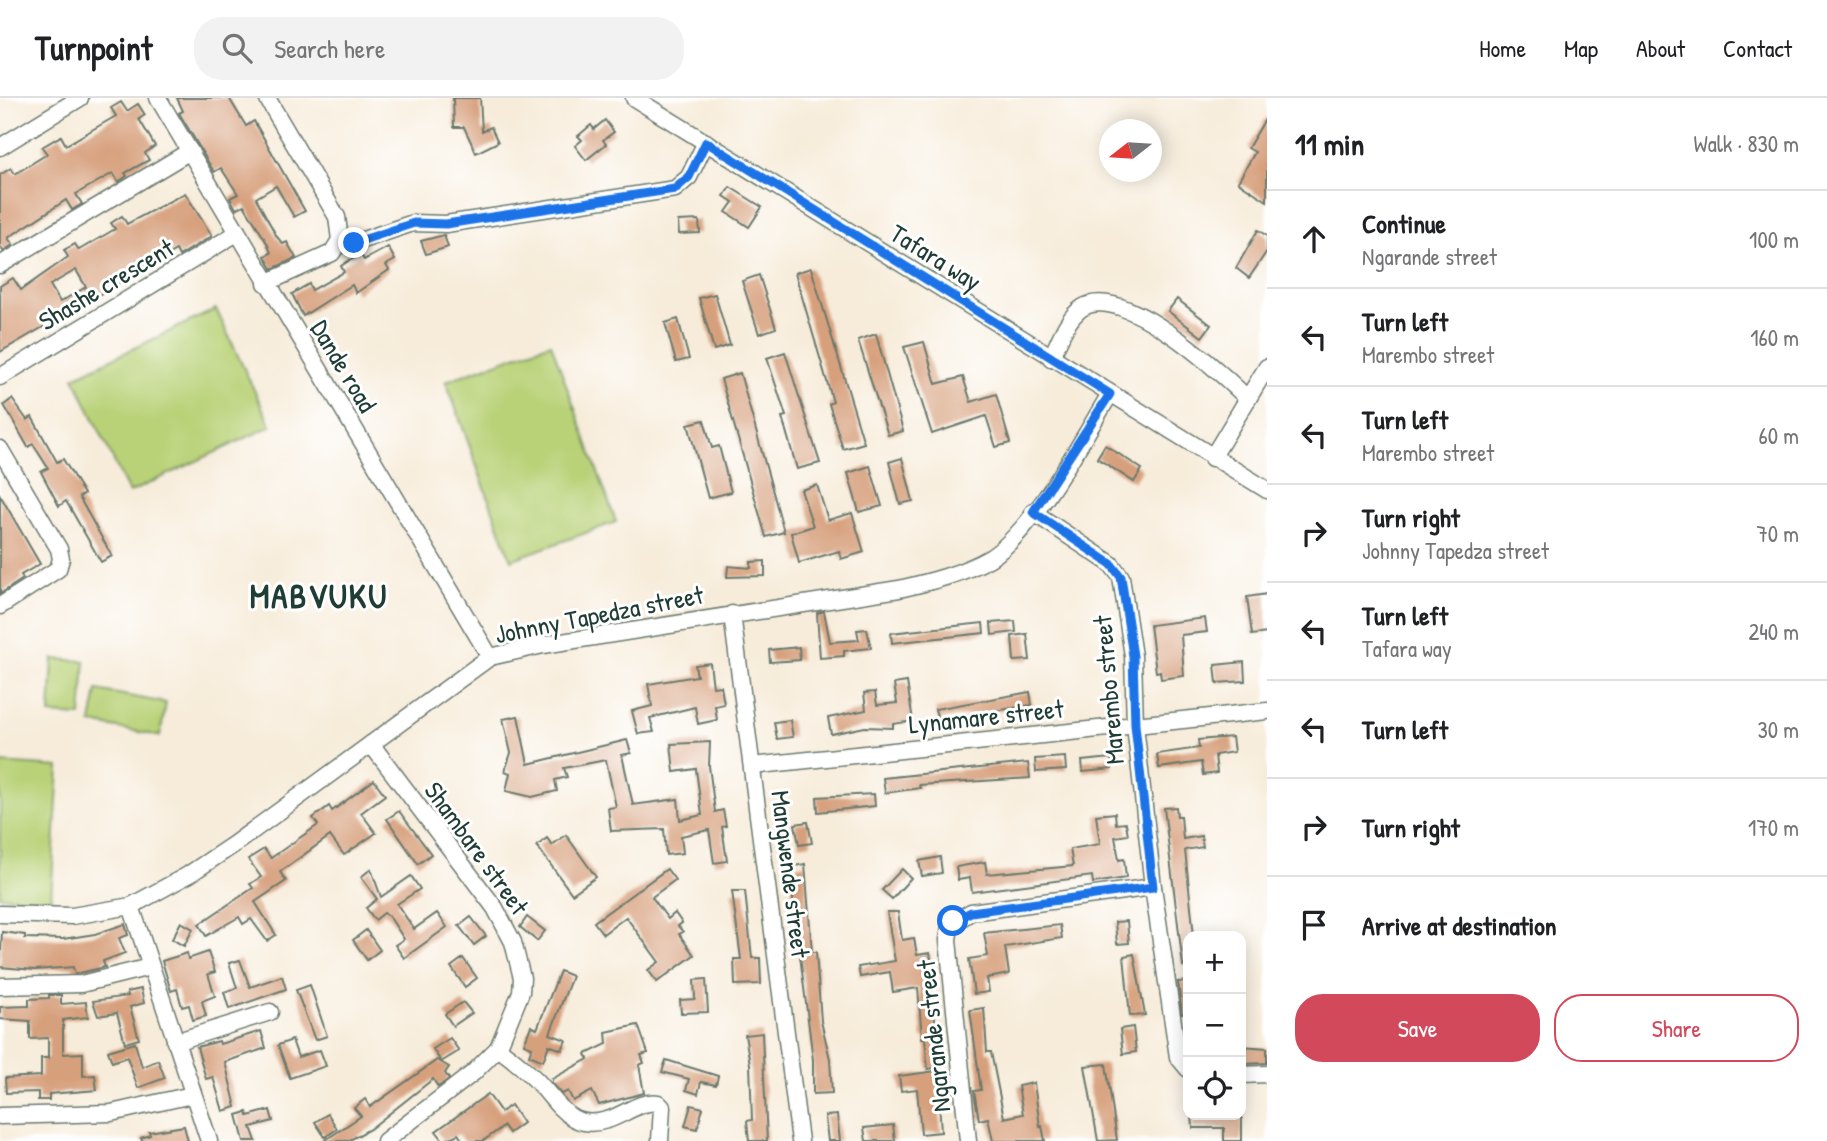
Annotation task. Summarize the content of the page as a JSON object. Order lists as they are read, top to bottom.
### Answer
{
  "streets": {
    "street": [
      "Tafara way",
      "Shashe crescent",
      "Dande road",
      "Johnny Tapedza street",
      "Marembo street",
      "Lynamare street",
      "Shambare street",
      "Mangwende street",
      "Ngarande street"
    ]
  },
  "crossings": [
    ["Tafara way", "Johnny Tapedza street"],
    ["Shashe crescent", "Dande road"],
    ["Dande road", "Johnny Tapedza street"],
    ["Johnny Tapedza street", "Marembo street"],
    ["Johnny Tapedza street", "Shambare street"],
    ["Johnny Tapedza street", "Mangwende street"],
    ["Marembo street", "Lynamare street"],
    ["Marembo street", "Ngarande street"],
    ["Lynamare street", "Mangwende street"]
  ],
  "districts": ["MABVUKU"],
  "north": "left",
  "page": {
    "header": "Turnpoint",
    "search": "Search here",
    "nav": [
      "Home",
      "Map",
      "About",
      "Contact"
    ],
    "heading": ["11 min", "Walk · 830 m"],
    "list": [
      ["Continue", "Ngarande street", "100 m"],
      ["Turn left", "Marembo street", "160 m"],
      ["Turn left", "Marembo street", "60 m"],
      ["Turn right", "Johnny Tapedza street", "70 m"],
      ["Turn left", "Tafara way", "240 m"],
      ["Turn left", "30 m"],
      ["Turn right", "170 m"],
      "Arrive at destination"
    ],
    "map_buttons": ["+", "−"],
    "buttons": ["Save", "Share"]
  }
}
